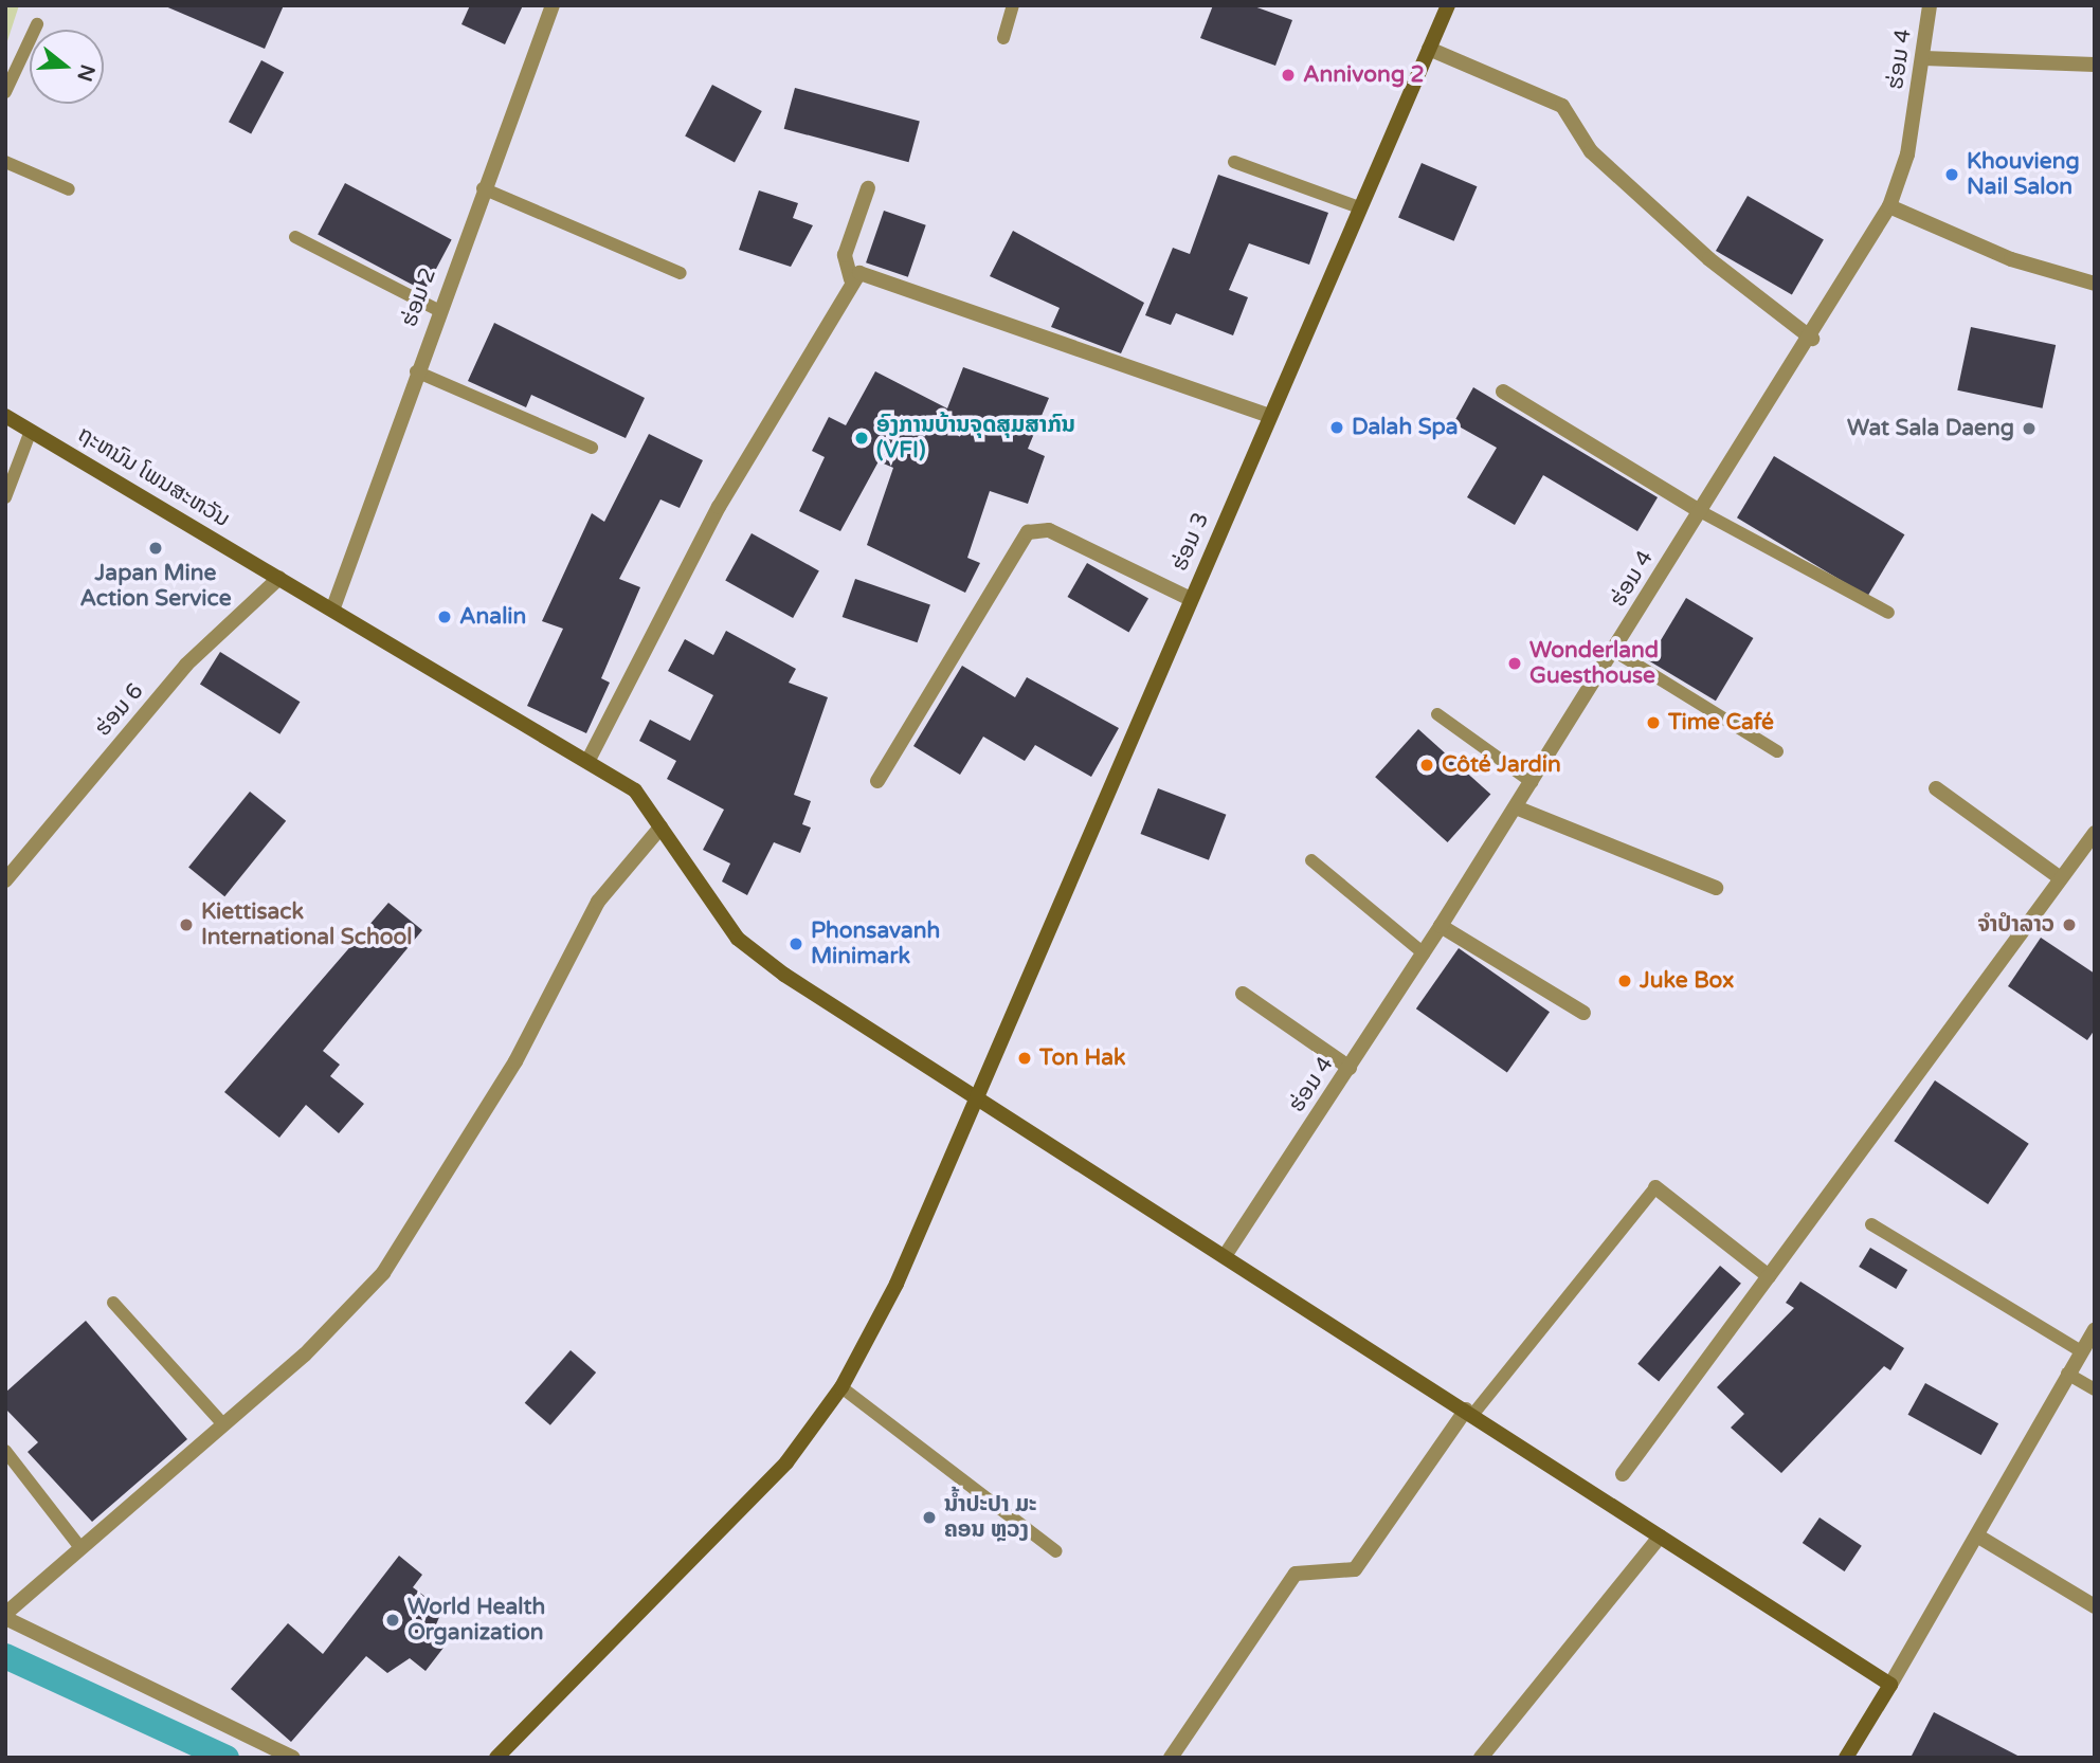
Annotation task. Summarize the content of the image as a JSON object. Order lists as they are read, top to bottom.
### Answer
{
  "streets": {
    "street": [
      "ຮ່ອມ 4",
      "ຮ່ອມ 2",
      "ຖະຫນົນ ໂພນສະຫວັນ",
      "ຮ່ອມ 3",
      "ຮ່ອມ 6"
    ]
  },
  "crossings": [
    ["ຮ່ອມ 4", "ຖະຫນົນ ໂພນສະຫວັນ"],
    ["ຮ່ອມ 2", "ຖະຫນົນ ໂພນສະຫວັນ"],
    ["ຖະຫນົນ ໂພນສະຫວັນ", "ຮ່ອມ 3"],
    ["ຖະຫນົນ ໂພນສະຫວັນ", "ຮ່ອມ 6"]
  ],
  "places": [
    "Annivong 2",
    "Khouvieng Nail Salon",
    "Dalah Spa",
    "Wat Sala Daeng",
    "ອົງການບ້ານຈຸດສຸມສາກົນ (VFI)",
    "Japan Mine Action Service",
    "Analin",
    "Wonderland Guesthouse",
    "Time Café",
    "Côté Jardin",
    "Kiettisack International School",
    "ຈຳປຳລາວ",
    "Phonsavanh Minimark",
    "Juke Box",
    "Ton Hak",
    "ນ້ຳປະປາ ມະ ຄອນ ຫຼວງ",
    "World Health Organization"
  ],
  "north": "right"
}
